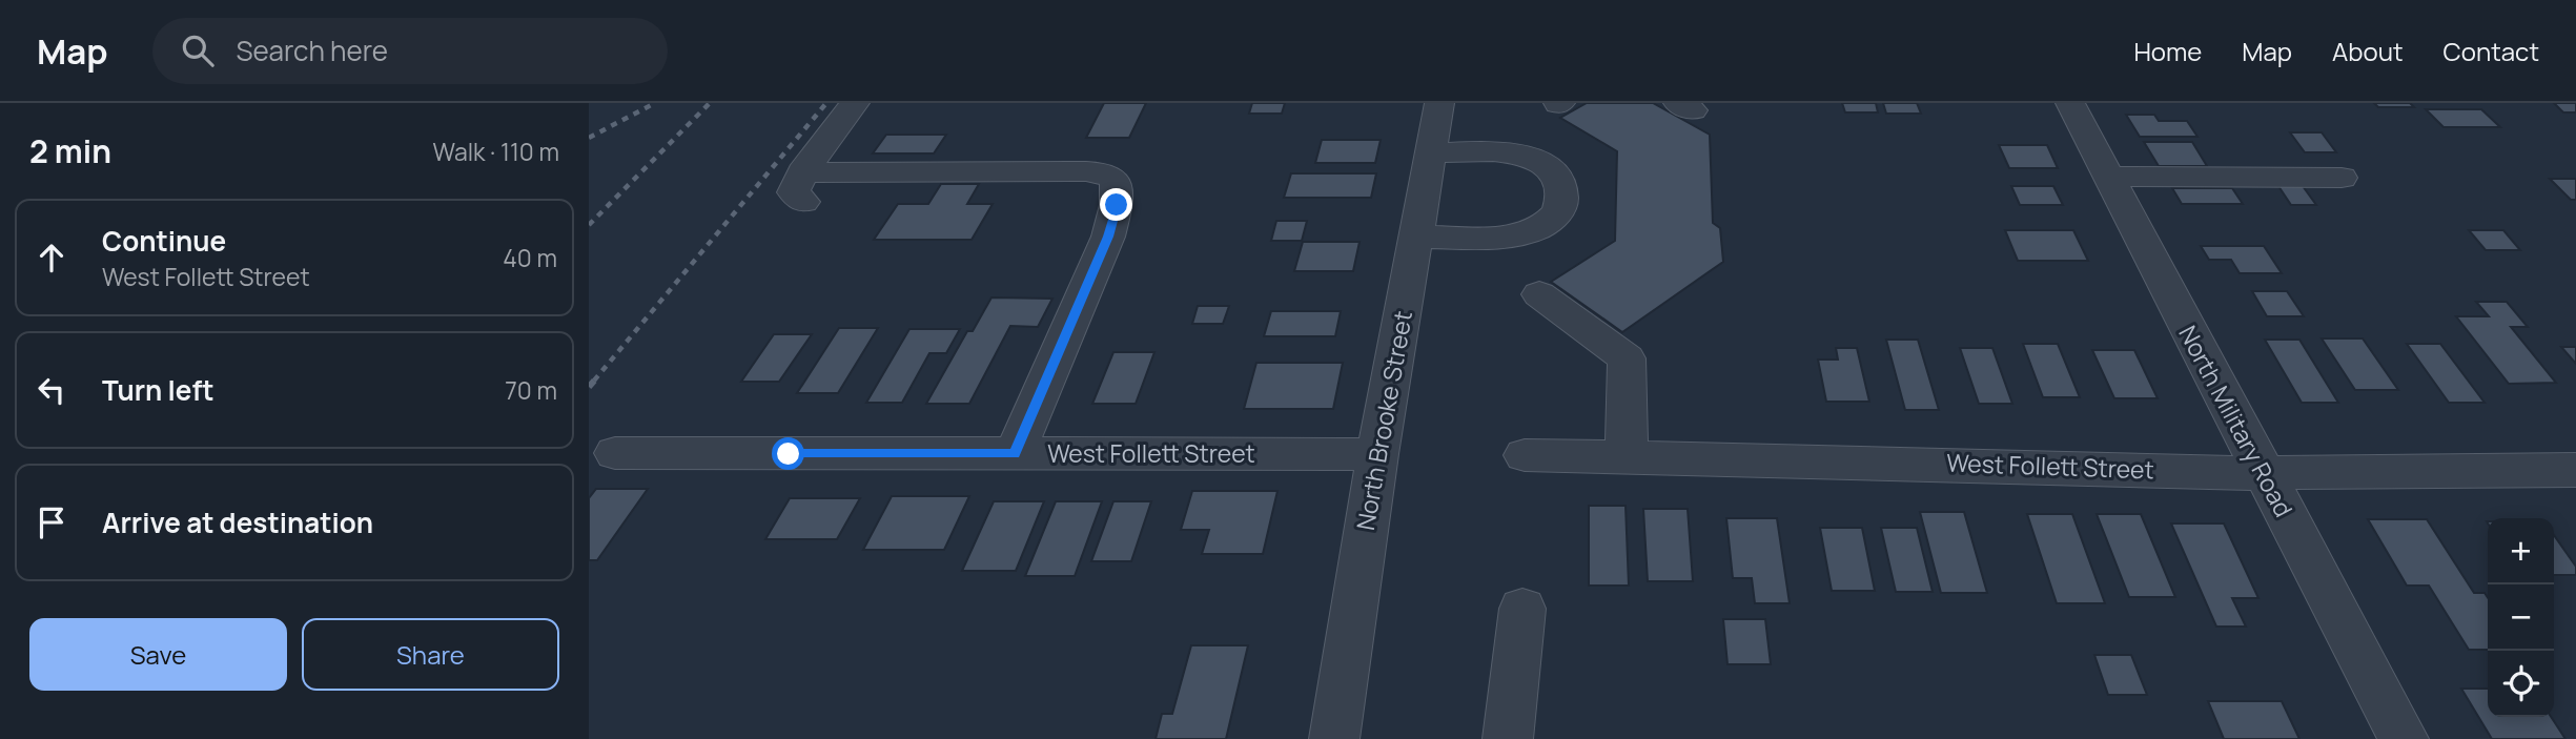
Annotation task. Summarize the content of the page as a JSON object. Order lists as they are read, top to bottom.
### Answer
{
  "streets": {
    "street": ["North Brooke Street", "North Military Road", "West Follett Street"]
  },
  "crossings": [
    ["North Brooke Street", "West Follett Street"],
    ["North Military Road", "West Follett Street"]
  ],
  "page": {
    "header": "Map",
    "search": "Search here",
    "nav": [
      "Home",
      "Map",
      "About",
      "Contact"
    ],
    "heading": ["2 min", "Walk · 110 m"],
    "list": [
      ["Continue", "West Follett Street", "40 m"],
      ["Turn left", "70 m"],
      "Arrive at destination"
    ],
    "map_buttons": ["+", "−"],
    "buttons": ["Save", "Share"]
  }
}
